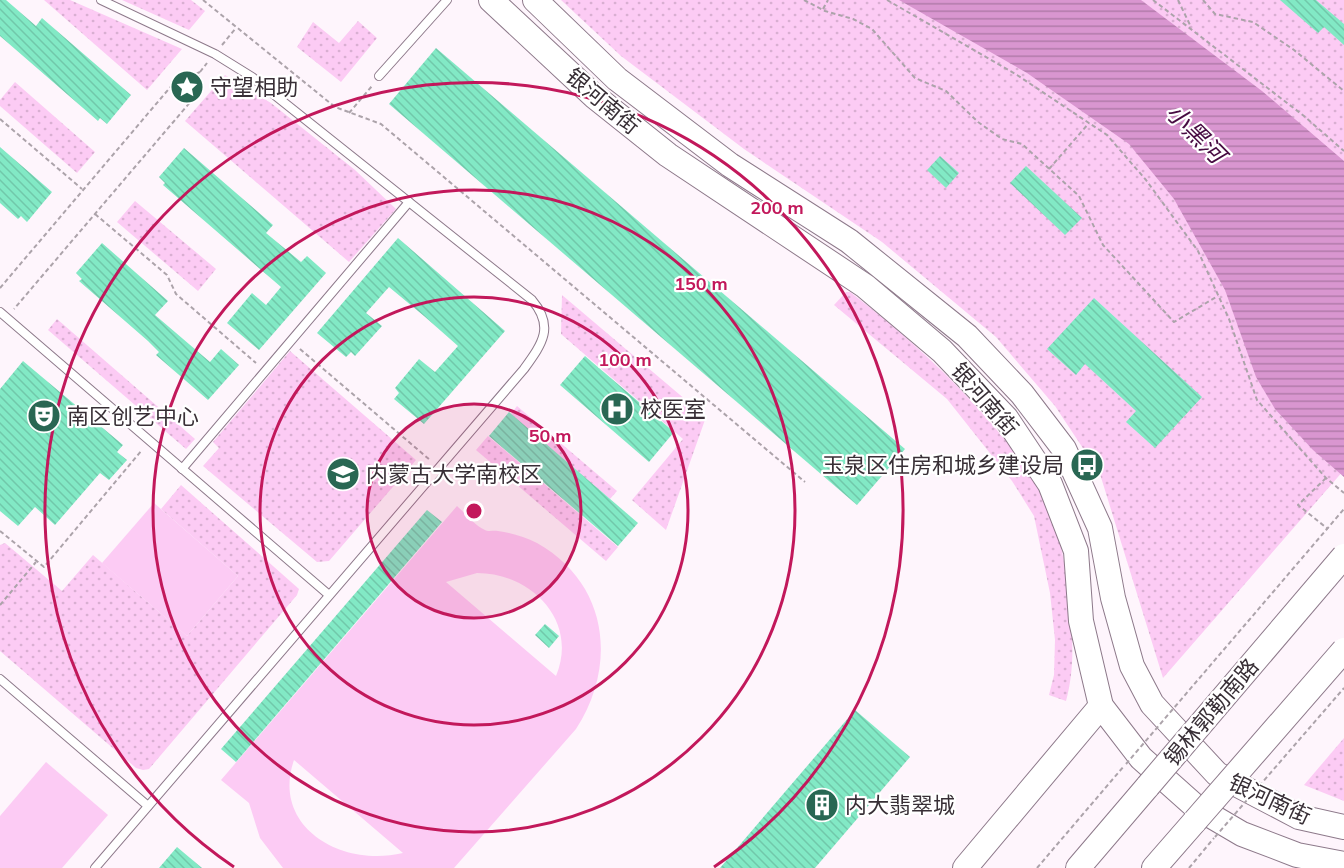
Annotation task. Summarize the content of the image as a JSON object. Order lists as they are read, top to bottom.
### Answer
{
  "streets": {
    "main road": ["银河南街", "锡林郭勒南路"]
  },
  "water": ["小黑河"],
  "places": {
    "place": ["守望相助"],
    "hospital": ["校医室"],
    "theatre": ["南区创艺中心"],
    "bus stop": ["玉泉区住房和城乡建设局"],
    "school or university": ["内蒙古大学南校区"],
    "building": ["内大翡翠城"]
  },
  "rings": [
    "200 m",
    "150 m",
    "100 m",
    "50 m"
  ]
}
